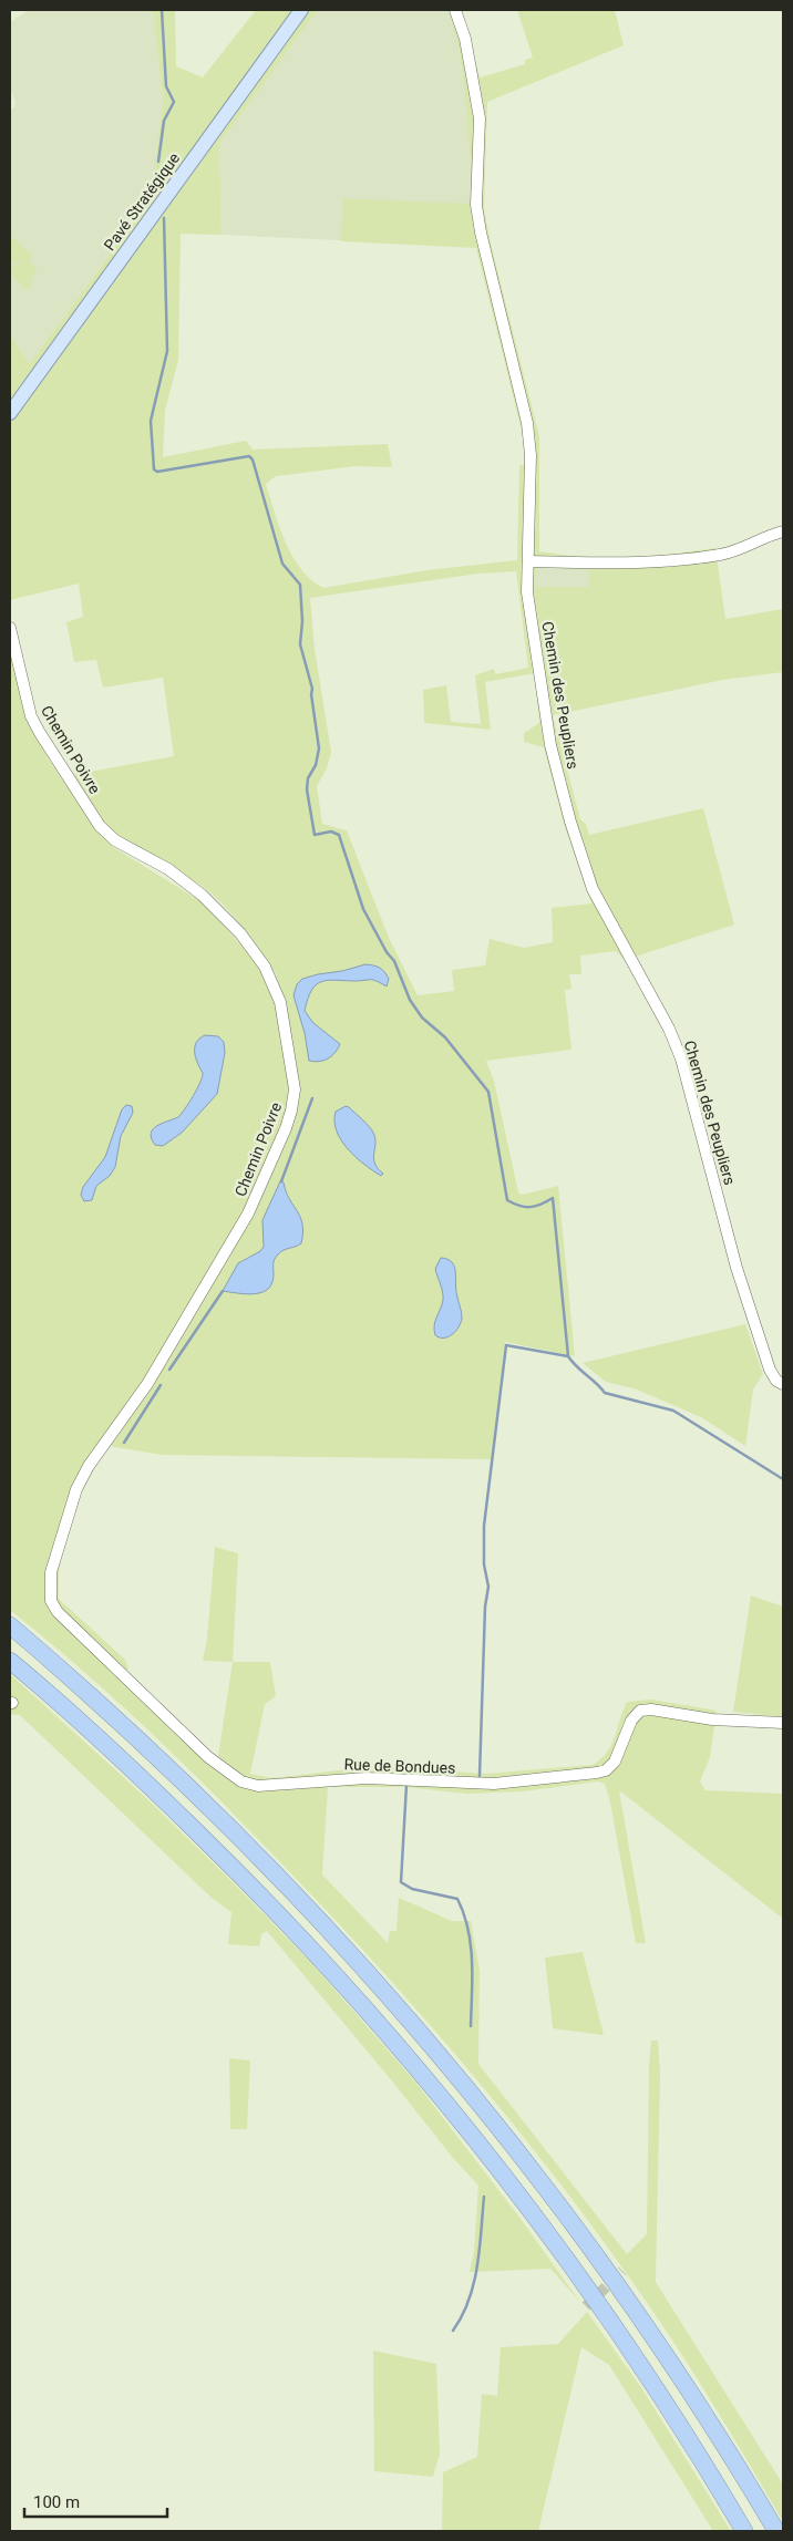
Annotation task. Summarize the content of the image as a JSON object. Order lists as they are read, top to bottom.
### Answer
{
  "streets": {
    "main road": ["Pavé Stratégique"],
    "street": ["Chemin des Peupliers", "Chemin Poivre", "Rue de Bondues"]
  },
  "crossings": [
    ["Chemin Poivre", "Rue de Bondues"]
  ],
  "scale_bar": "100 m"
}
